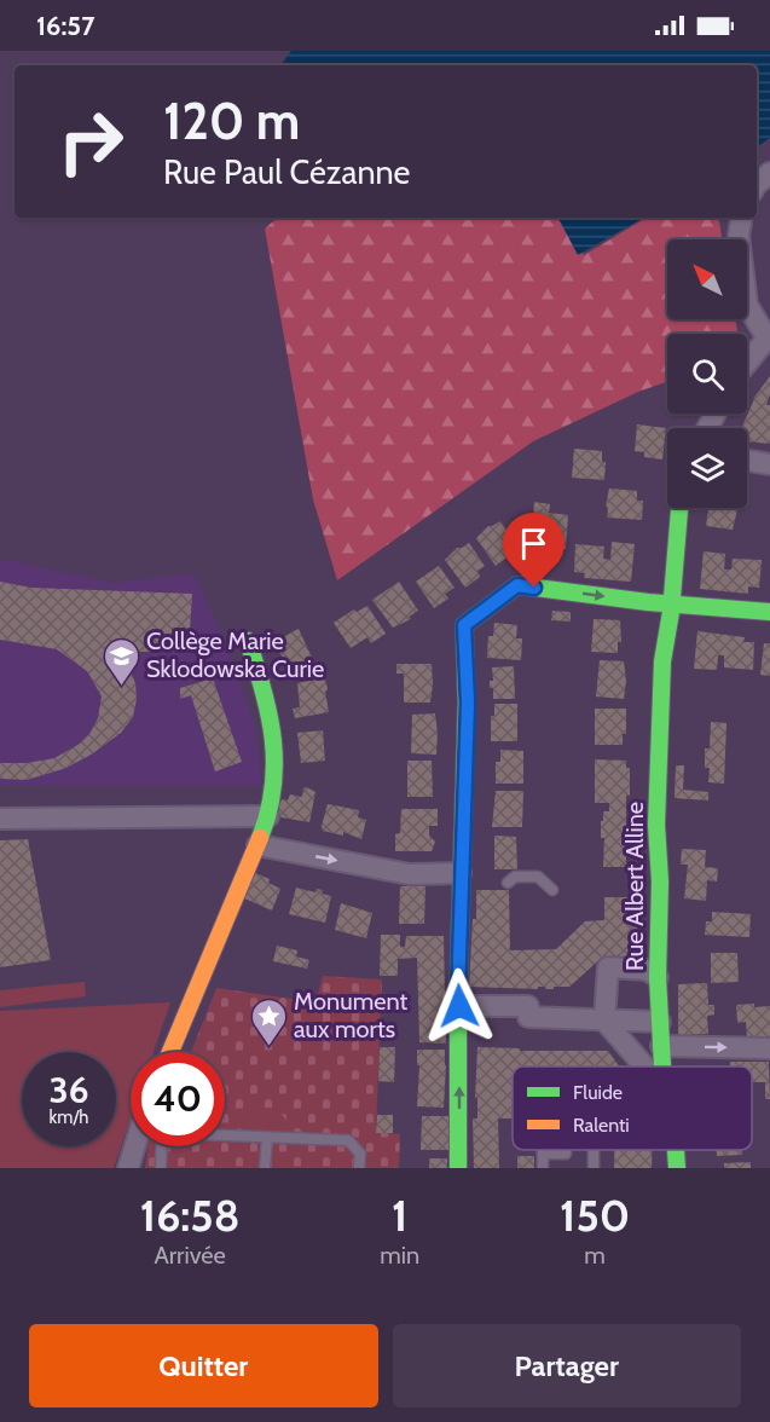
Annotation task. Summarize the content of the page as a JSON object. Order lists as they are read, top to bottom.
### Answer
{
  "streets": {
    "street": ["Rue Albert Alline"]
  },
  "places": {
    "school or university": ["Collège Marie Sklodowska Curie"],
    "place": ["Monument aux morts"]
  },
  "legend": ["Fluide", "Ralenti"],
  "north": "top left",
  "page": {
    "status": "16:57",
    "turn": ["120 m", "Rue Paul Cézanne"],
    "speed": "36 km/h",
    "limit": "40",
    "eta": [
      "16:58",
      "Arrivée",
      "1",
      "min",
      "150",
      "m"
    ],
    "buttons": ["Quitter", "Partager"]
  }
}
